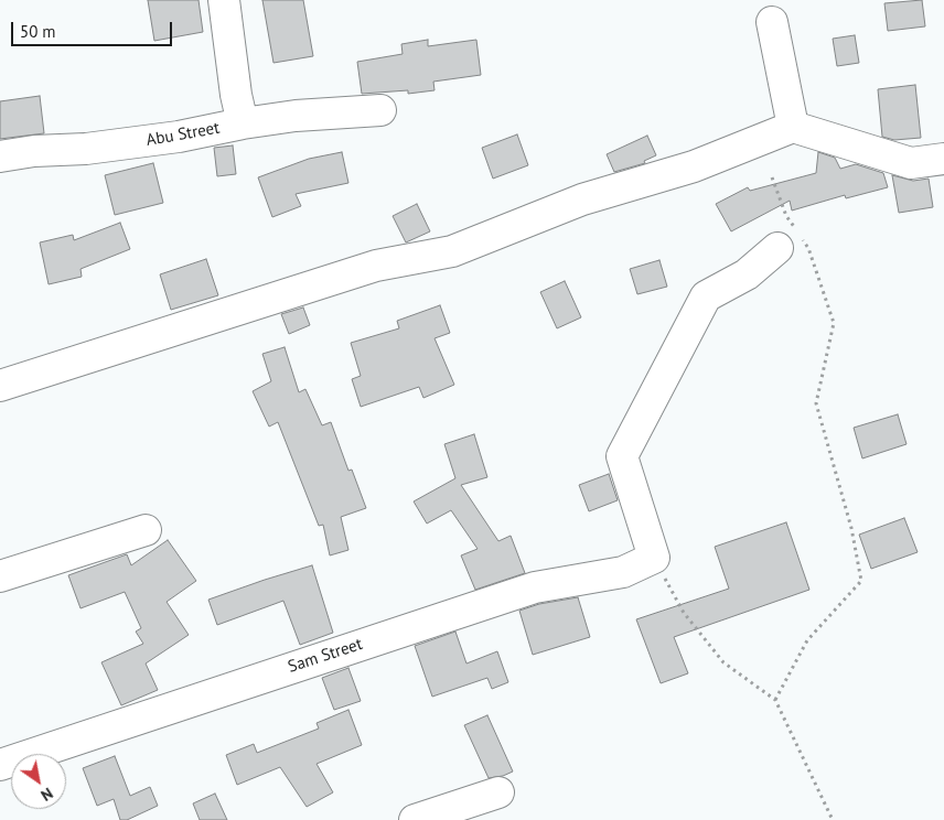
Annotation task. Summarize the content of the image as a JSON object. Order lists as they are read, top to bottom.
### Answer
{
  "streets": {
    "street": ["Abu Street", "Sam Street"]
  },
  "scale_bar": "50 m",
  "north": "bottom right"
}
